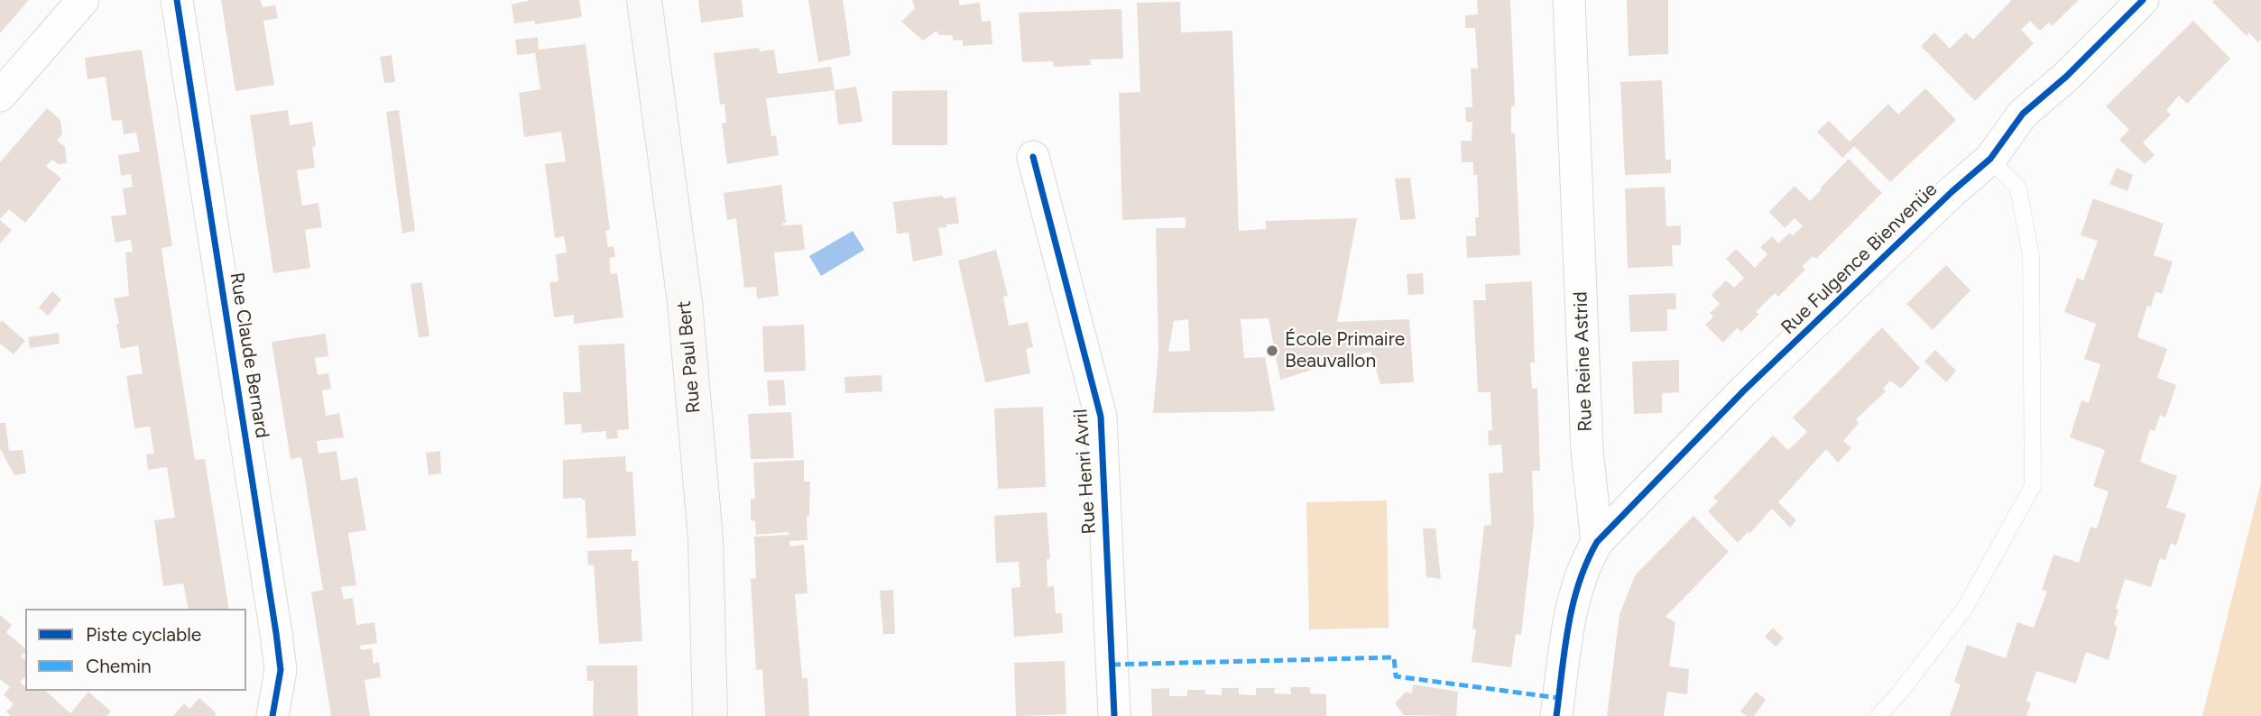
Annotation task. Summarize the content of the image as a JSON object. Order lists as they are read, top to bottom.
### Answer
{
  "streets": {
    "main road": ["Rue Paul Bert"],
    "street": [
      "Rue Fulgence Bienvenüe",
      "Rue Claude Bernard",
      "Rue Reine Astrid",
      "Rue Henri Avril"
    ]
  },
  "crossings": [
    ["Rue Fulgence Bienvenüe", "Rue Reine Astrid"]
  ],
  "places": ["École Primaire Beauvallon"],
  "legend": ["Piste cyclable", "Chemin"]
}
